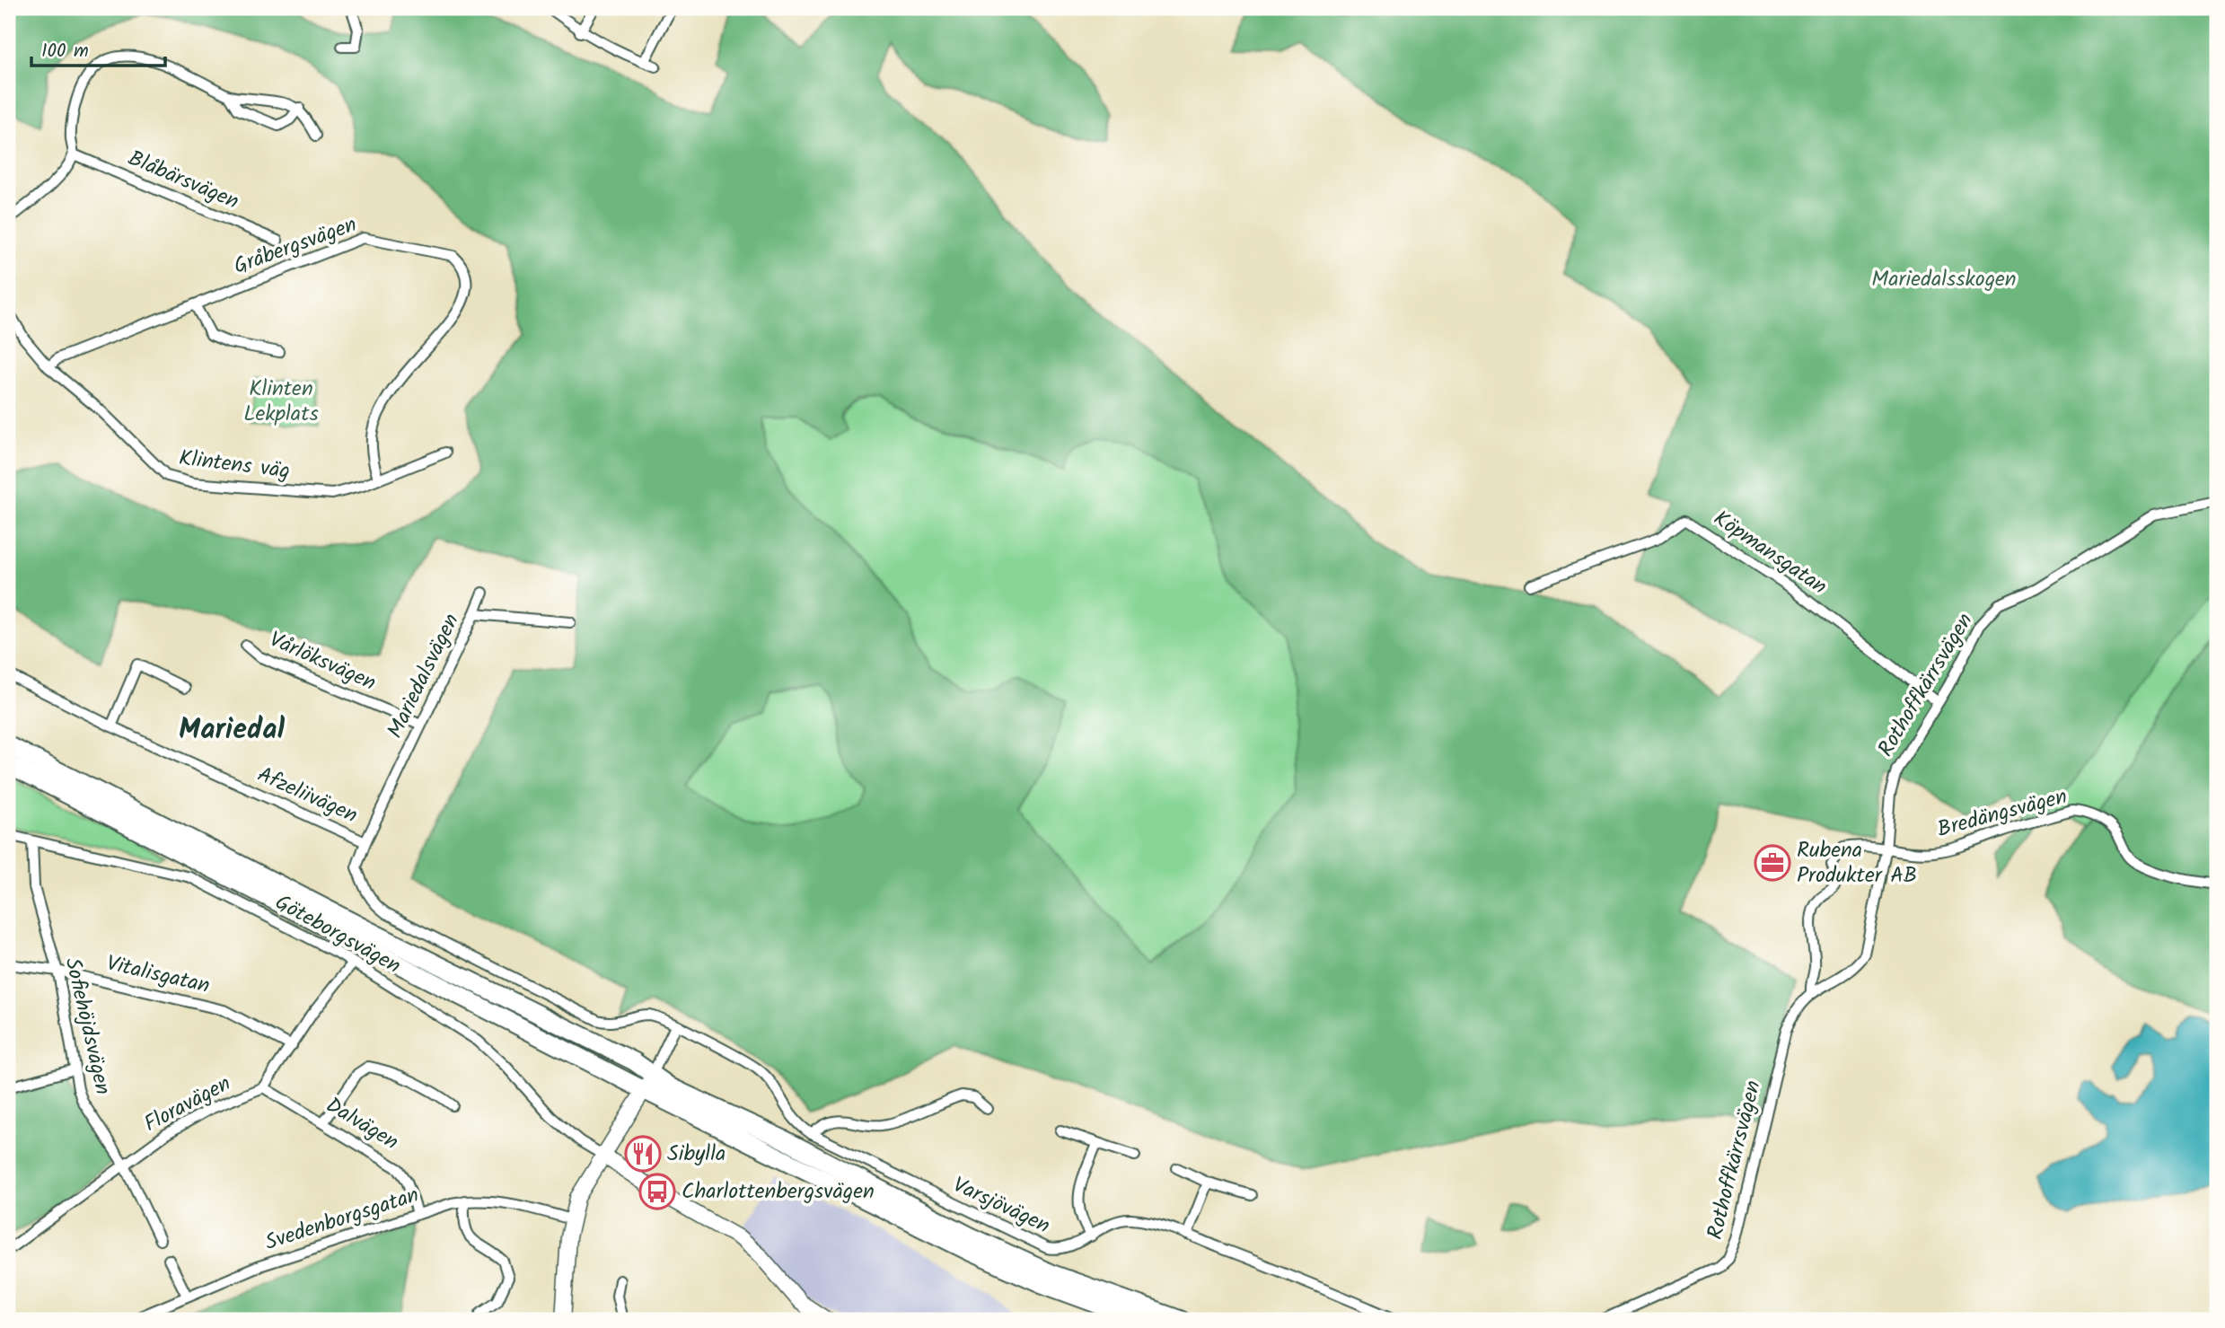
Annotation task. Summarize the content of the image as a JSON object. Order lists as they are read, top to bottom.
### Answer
{
  "streets": {
    "street": [
      "Blåbärsvägen",
      "Gråbergsvägen",
      "Klintens väg",
      "Köpmansgatan",
      "Vårlöksvägen",
      "Mariedalsvägen",
      "Rothoffkärrsvägen",
      "Afzeliivägen",
      "Bredängsvägen",
      "Göteborgsvägen",
      "Vitalisgatan",
      "Sofiehöjdsvägen",
      "Floravägen",
      "Dalvägen",
      "Varsjövägen",
      "Svedenborgsgatan"
    ]
  },
  "crossings": [
    ["Gråbergsvägen", "Klintens väg"],
    ["Köpmansgatan", "Rothoffkärrsvägen"],
    ["Vårlöksvägen", "Mariedalsvägen"],
    ["Mariedalsvägen", "Afzeliivägen"],
    ["Rothoffkärrsvägen", "Bredängsvägen"],
    ["Afzeliivägen", "Varsjövägen"],
    ["Göteborgsvägen", "Sofiehöjdsvägen"],
    ["Göteborgsvägen", "Floravägen"],
    ["Vitalisgatan", "Sofiehöjdsvägen"],
    ["Vitalisgatan", "Floravägen"],
    ["Sofiehöjdsvägen", "Floravägen"],
    ["Floravägen", "Dalvägen"],
    ["Dalvägen", "Svedenborgsgatan"]
  ],
  "districts": ["Mariedal"],
  "parks": ["Mariedalsskogen", "Klinten Lekplats"],
  "places": {
    "office": ["Rubena Produkter AB"],
    "restaurant": ["Sibylla"],
    "bus stop": ["Charlottenbergsvägen"]
  },
  "scale_bar": "100 m"
}
